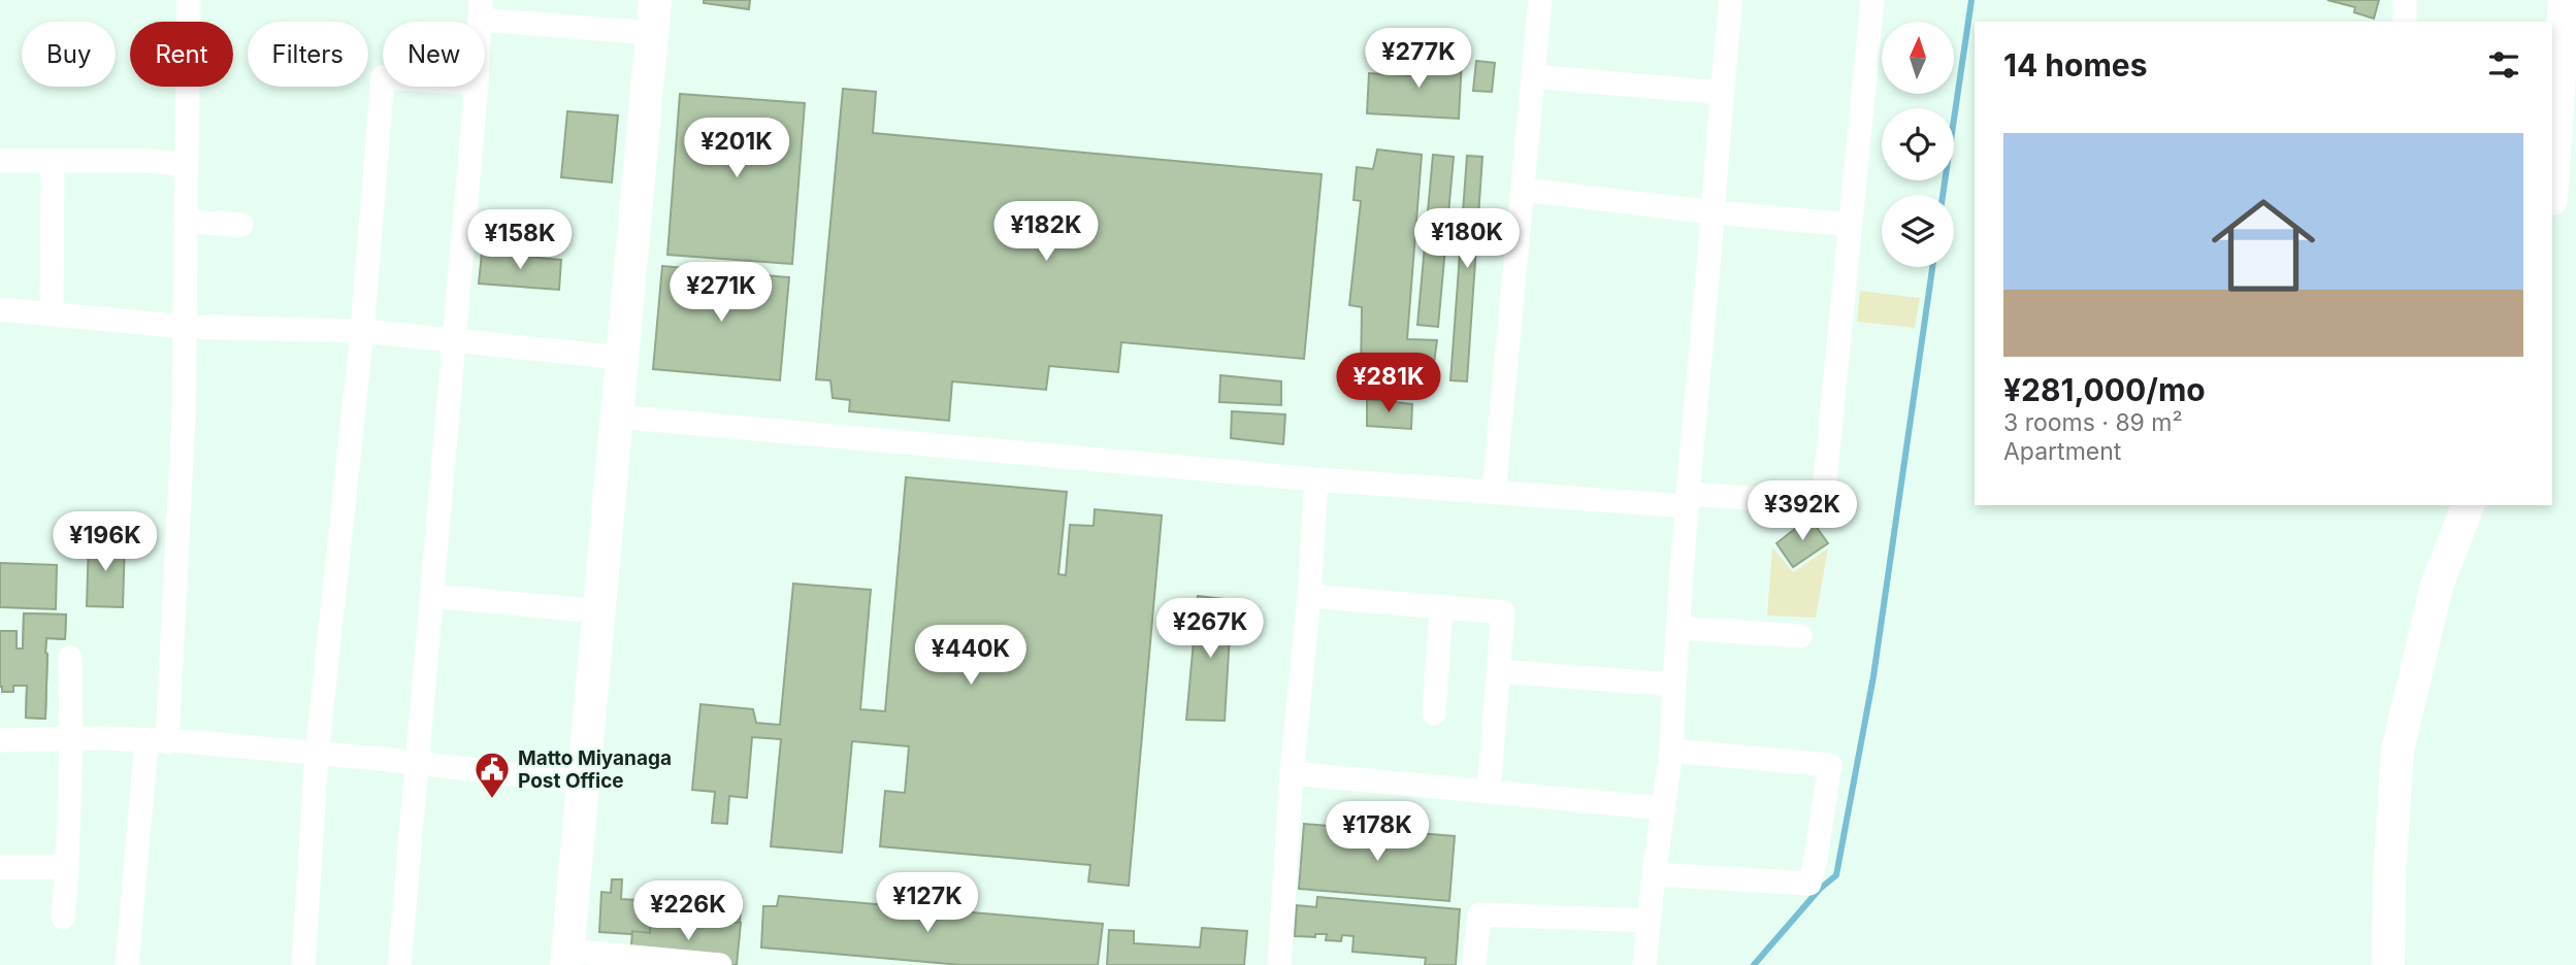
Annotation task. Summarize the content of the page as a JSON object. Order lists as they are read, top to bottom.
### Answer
{
  "places": {
    "public building": ["Matto Miyanaga Post Office"]
  },
  "north": "top",
  "page": {
    "chip": [
      "Buy",
      "Rent",
      "Filters",
      "New"
    ],
    "heading": "14 homes",
    "price": [
      "¥277K",
      "¥201K",
      "¥182K",
      "¥180K",
      "¥158K",
      "¥271K",
      "¥281K",
      "¥392K",
      "¥196K",
      "¥267K",
      "¥440K",
      "¥178K",
      "¥127K",
      "¥226K"
    ],
    "list": [
      {
        "name": "¥281,000/mo",
        "note": "3 rooms · 89 m² · Apartment"
      }
    ]
  }
}
